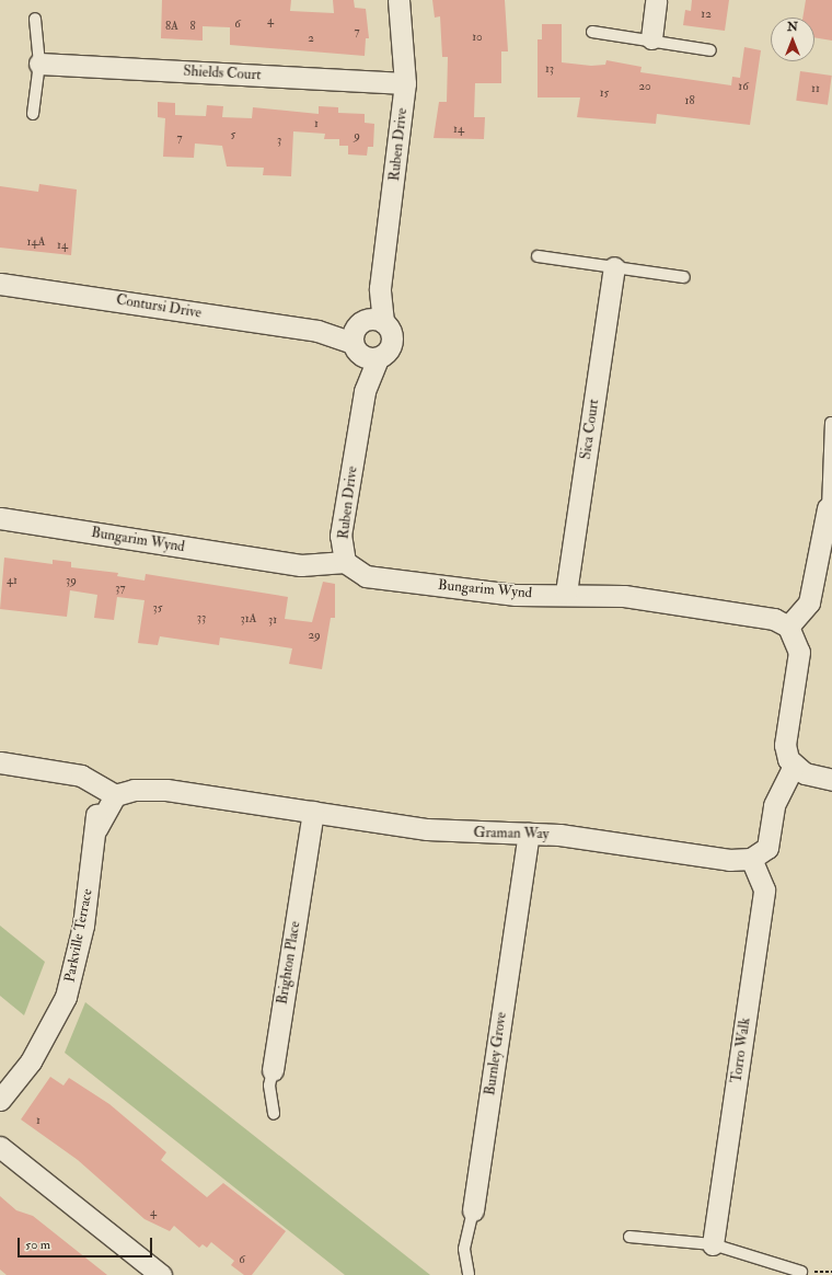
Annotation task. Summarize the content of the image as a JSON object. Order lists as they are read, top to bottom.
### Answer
{
  "streets": {
    "street": [
      "Shields Court",
      "Ruben Drive",
      "Contursi Drive",
      "Sica Court",
      "Bungarim Wynd",
      "Graman Way",
      "Parkville Terrace",
      "Brighton Place",
      "Torro Walk",
      "Burnley Grove"
    ]
  },
  "crossings": [
    ["Shields Court", "Ruben Drive"],
    ["Ruben Drive", "Contursi Drive"],
    ["Ruben Drive", "Bungarim Wynd"],
    ["Sica Court", "Bungarim Wynd"],
    ["Graman Way", "Parkville Terrace"],
    ["Graman Way", "Brighton Place"],
    ["Graman Way", "Torro Walk"],
    ["Graman Way", "Burnley Grove"]
  ],
  "house_numbers": [
    "12",
    "4",
    "6",
    "8A",
    "8",
    "7",
    "10",
    "2",
    "13",
    "20",
    "16",
    "11",
    "15",
    "18",
    "1",
    "14",
    "5",
    "9",
    "7",
    "3",
    "14A",
    "14",
    "41",
    "39",
    "37",
    "35",
    "33",
    "31A",
    "31",
    "29",
    "1",
    "4",
    "6"
  ],
  "scale_bar": "50 m",
  "north": "top"
}
